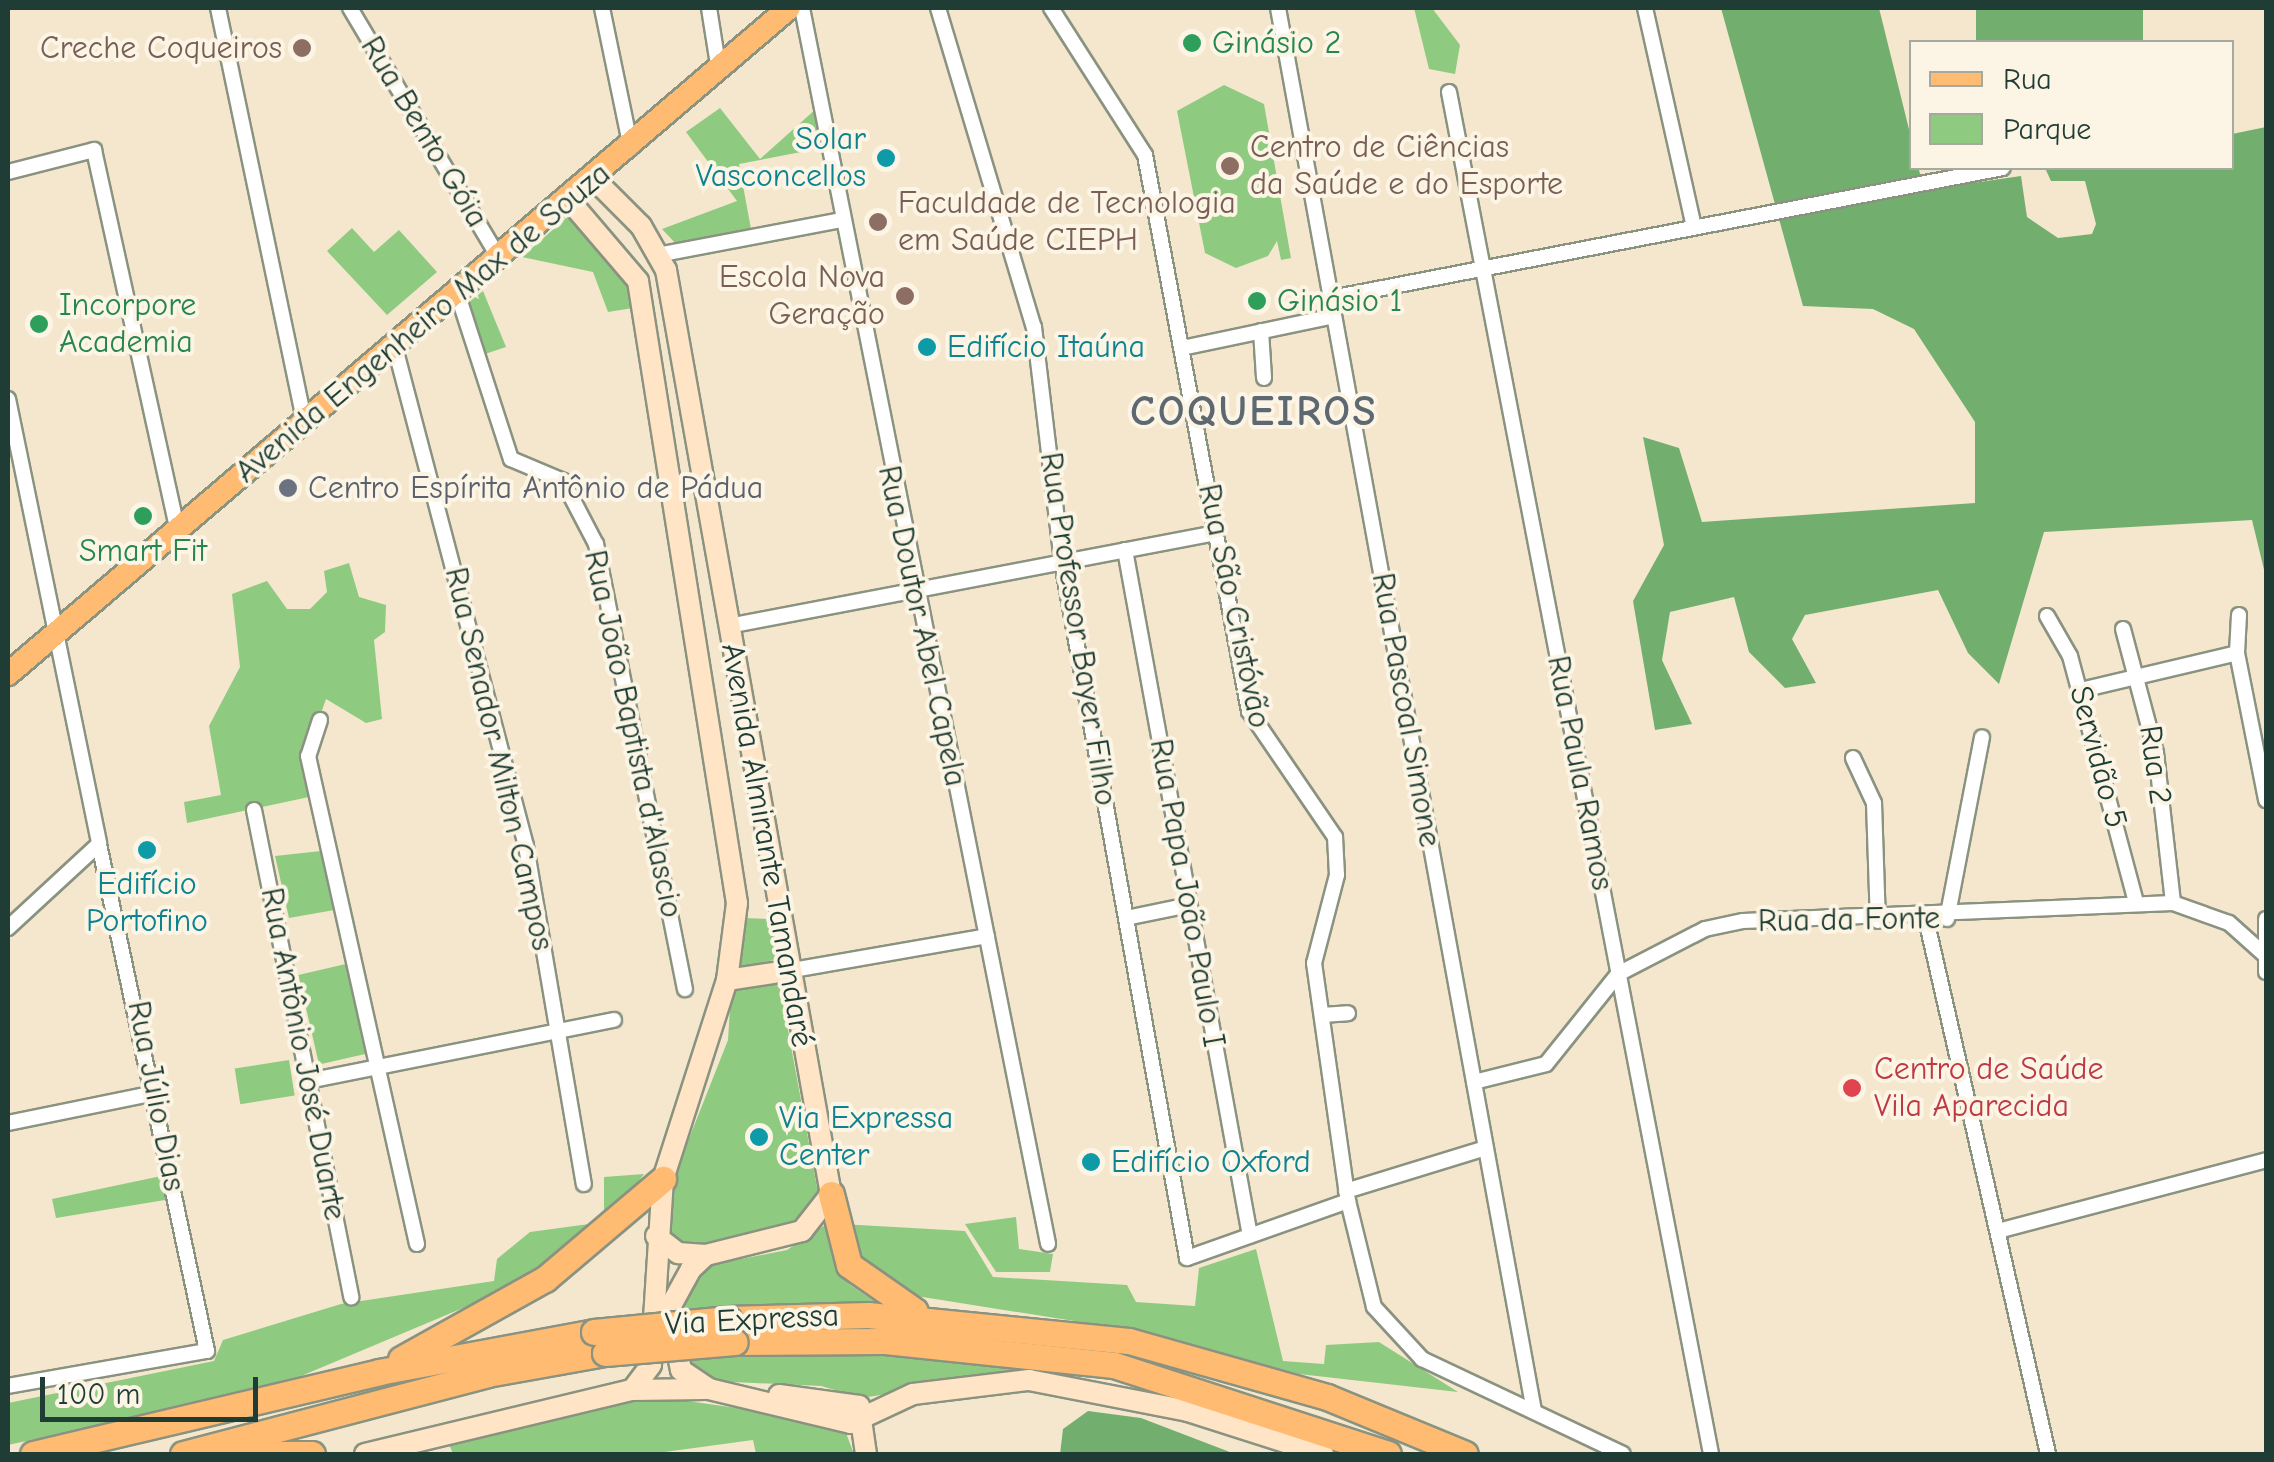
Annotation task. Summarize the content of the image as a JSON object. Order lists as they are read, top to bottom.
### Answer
{
  "streets": {
    "highway": ["Via Expressa"],
    "main road": ["Avenida Engenheiro Max de Souza", "Avenida Almirante Tamandaré"],
    "street": [
      "Rua Bento Góia",
      "Rua São Cristóvão",
      "Rua Doutor Abel Capela",
      "Rua Professor Bayer Filho",
      "Rua Pascoal Simone",
      "Rua João Baptista d'Alascio",
      "Servidão 5",
      "Rua Senador Milton Campos",
      "Rua 2",
      "Rua Paula Ramos",
      "Rua Papa João Paulo I",
      "Rua da Fonte",
      "Rua Antônio José Duarte",
      "Rua Júlio Dias"
    ]
  },
  "crossings": [
    ["Rua Bento Góia", "Avenida Engenheiro Max de Souza"],
    ["Avenida Engenheiro Max de Souza", "Rua João Baptista d'Alascio"],
    ["Avenida Engenheiro Max de Souza", "Rua Senador Milton Campos"],
    ["Avenida Engenheiro Max de Souza", "Rua Júlio Dias"],
    ["Rua São Cristóvão", "Rua Pascoal Simone"],
    ["Rua Professor Bayer Filho", "Rua Papa João Paulo I"],
    ["Rua Pascoal Simone", "Rua da Fonte"],
    ["Servidão 5", "Rua da Fonte"],
    ["Rua 2", "Rua da Fonte"],
    ["Rua Paula Ramos", "Rua da Fonte"]
  ],
  "districts": ["COQUEIROS"],
  "places": [
    "Ginásio 2",
    "Creche Coqueiros",
    "Solar Vasconcellos",
    "Centro de Ciências da Saúde e do Esporte",
    "Faculdade de Tecnologia em Saúde CIEPH",
    "Escola Nova Geração",
    "Ginásio 1",
    "Incorpore Academia",
    "Edifício Itaúna",
    "Centro Espírita Antônio de Pádua",
    "Smart Fit",
    "Edifício Portofino",
    "Centro de Saúde Vila Aparecida",
    "Via Expressa Center",
    "Edifício Oxford"
  ],
  "legend": ["Rua", "Parque"],
  "scale_bar": "100 m"
}
